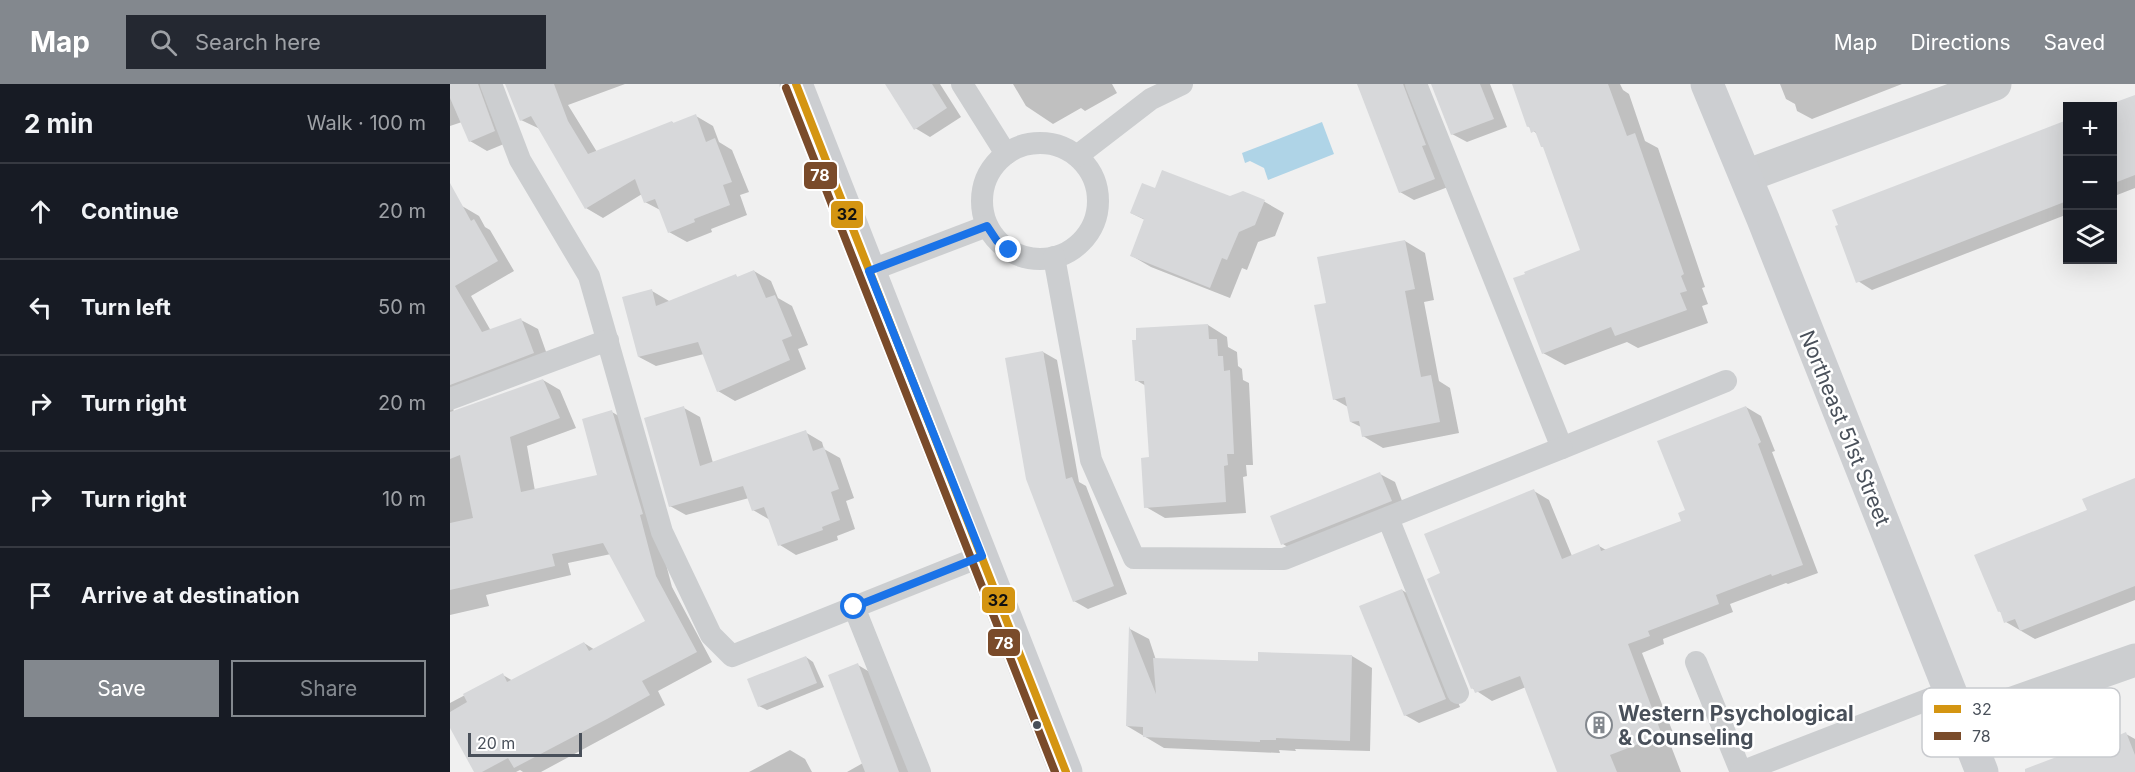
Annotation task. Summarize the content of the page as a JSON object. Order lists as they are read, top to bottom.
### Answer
{
  "streets": {
    "street": ["Northeast 51st Street"]
  },
  "places": {
    "building": ["Western Psychological & Counseling"]
  },
  "lines": ["transit line 32", "transit line 78"],
  "legend": ["32", "78"],
  "scale_bar": "20 m",
  "page": {
    "header": "Map",
    "search": "Search here",
    "nav": ["Map", "Directions", "Saved"],
    "heading": ["2 min", "Walk · 100 m"],
    "map_buttons": ["+", "−"],
    "list": [
      ["Continue", "20 m"],
      ["Turn left", "50 m"],
      ["Turn right", "20 m"],
      ["Turn right", "10 m"],
      "Arrive at destination"
    ],
    "buttons": ["Save", "Share"],
    "scale": "20 m"
  }
}
